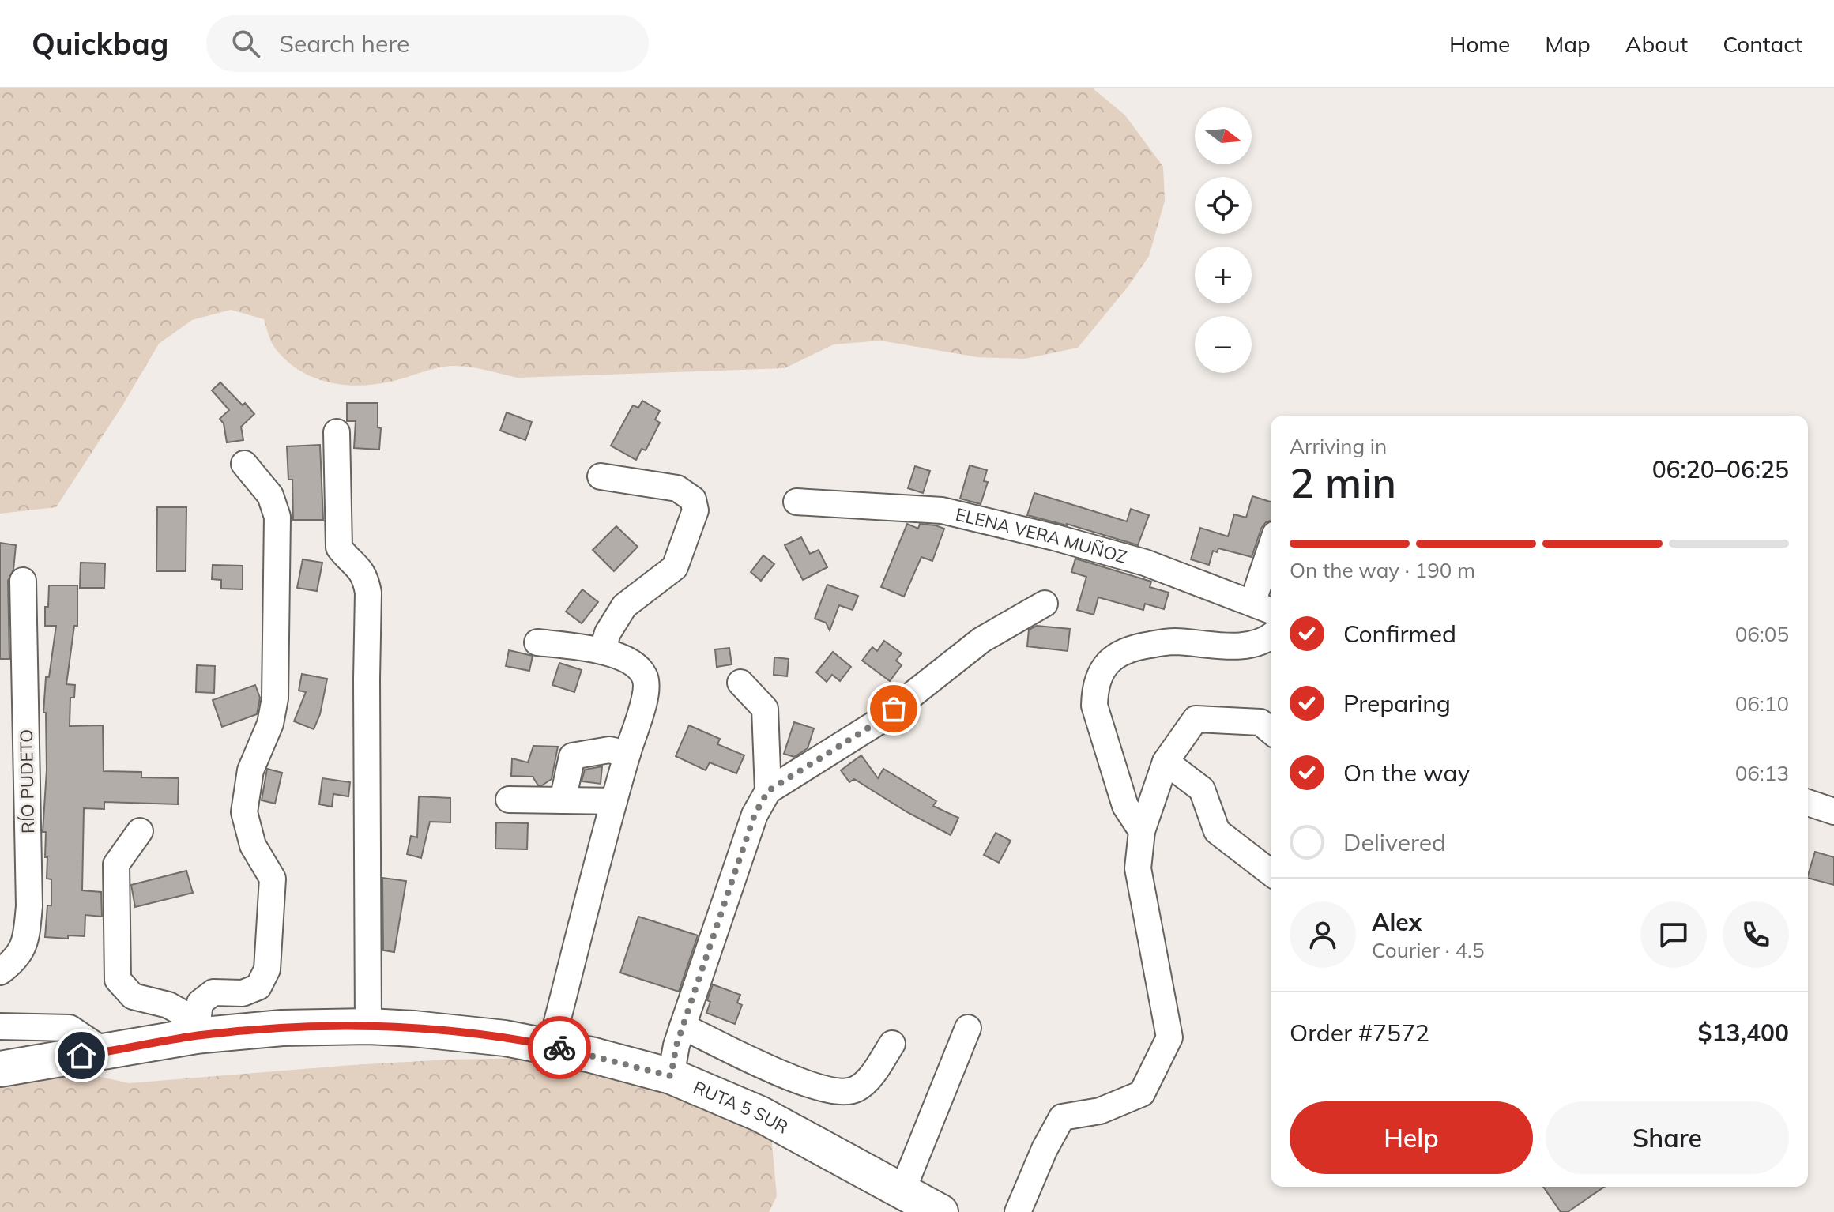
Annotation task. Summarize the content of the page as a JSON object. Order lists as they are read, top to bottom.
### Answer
{
  "streets": {
    "highway": ["RUTA 5 SUR"],
    "street": ["ELENA VERA MUÑOZ", "RÍO PUDETO"]
  },
  "north": "right",
  "page": {
    "header": "Quickbag",
    "search": "Search here",
    "nav": [
      "Home",
      "Map",
      "About",
      "Contact"
    ],
    "map_buttons": ["+", "−"],
    "heading": ["2 min", "Arriving in", "06:20–06:25"],
    "panel": [
      "Alex",
      "Courier · 4.5",
      "Order #7572",
      "$13,400"
    ],
    "bar": "On the way · 190 m",
    "list": [
      ["Confirmed", "06:05"],
      ["Preparing", "06:10"],
      ["On the way", "06:13"],
      "Delivered"
    ],
    "buttons": ["Help", "Share"]
  }
}
